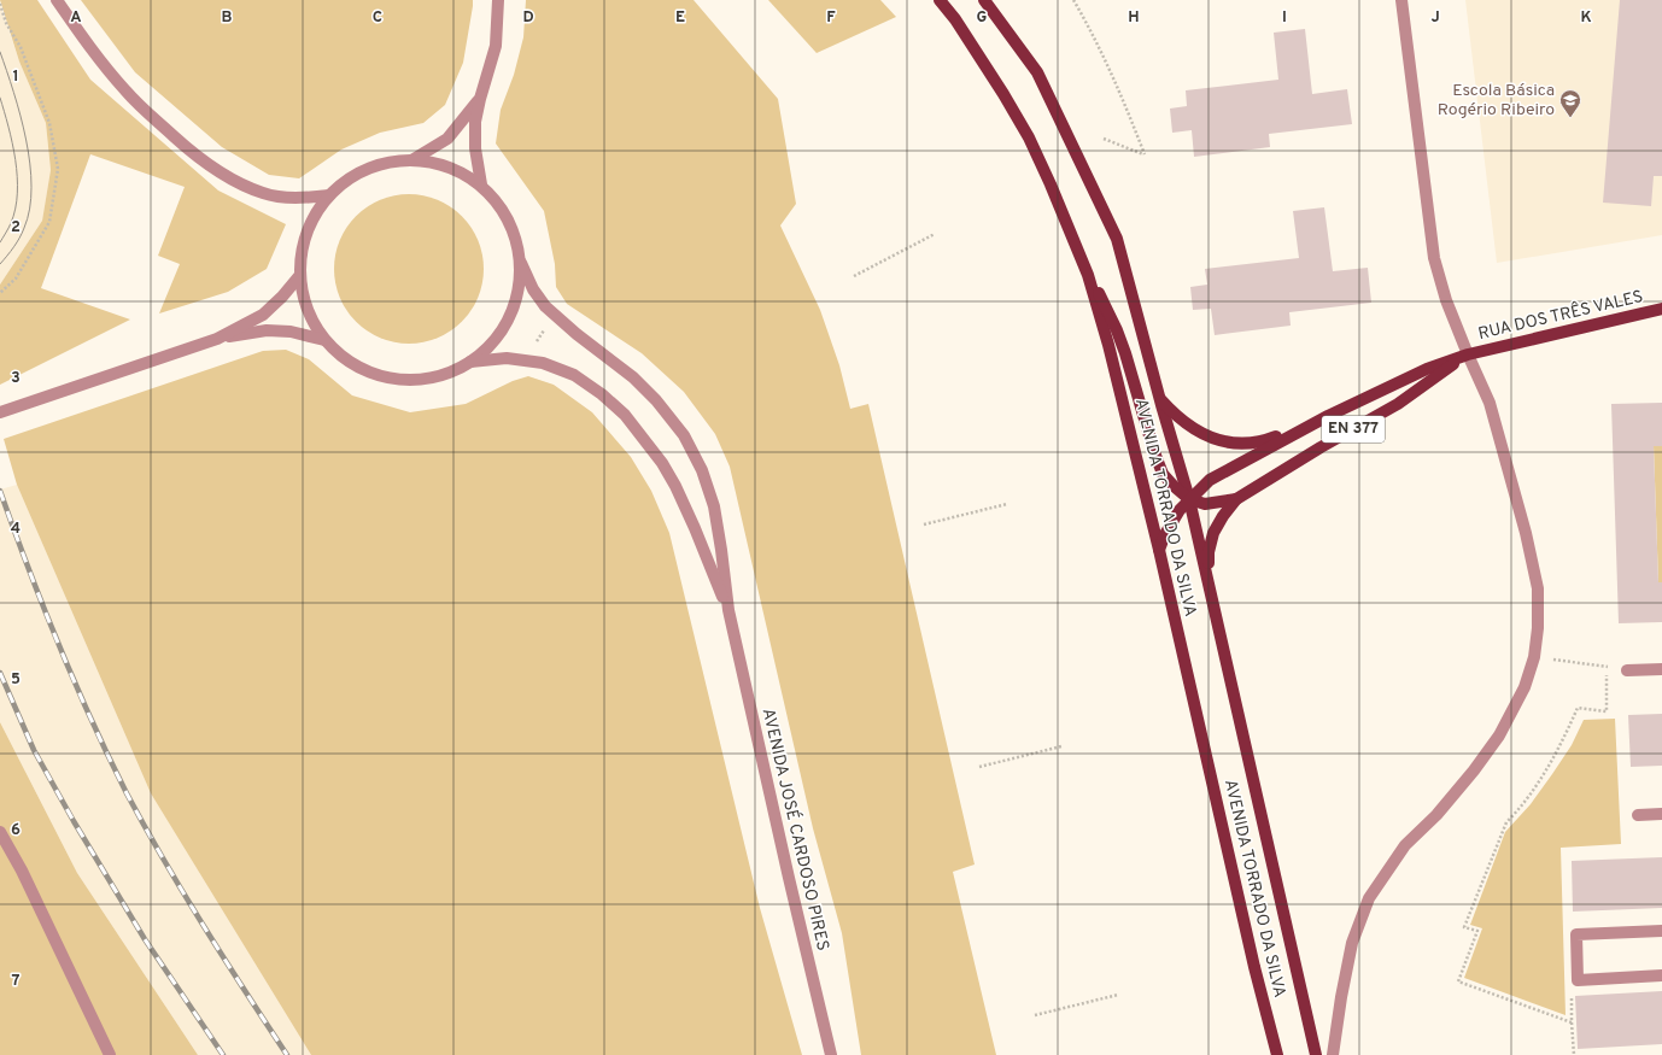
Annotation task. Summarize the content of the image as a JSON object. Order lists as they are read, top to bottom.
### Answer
{
  "streets": {
    "main road": ["RUA DOS TRÊS VALES", "EN 377", "AVENIDA TORRADO DA SILVA"],
    "street": ["AVENIDA JOSÉ CARDOSO PIRES"]
  },
  "crossings": [
    ["RUA DOS TRÊS VALES", "AVENIDA TORRADO DA SILVA"]
  ],
  "places": {
    "school or university": ["Escola Básica Rogério Ribeiro"]
  },
  "grid": {
    "columns": [
      "A",
      "B",
      "C",
      "D",
      "E",
      "F",
      "G",
      "H",
      "I",
      "J",
      "K"
    ],
    "rows": [
      "1",
      "2",
      "3",
      "4",
      "5",
      "6",
      "7"
    ]
  }
}
